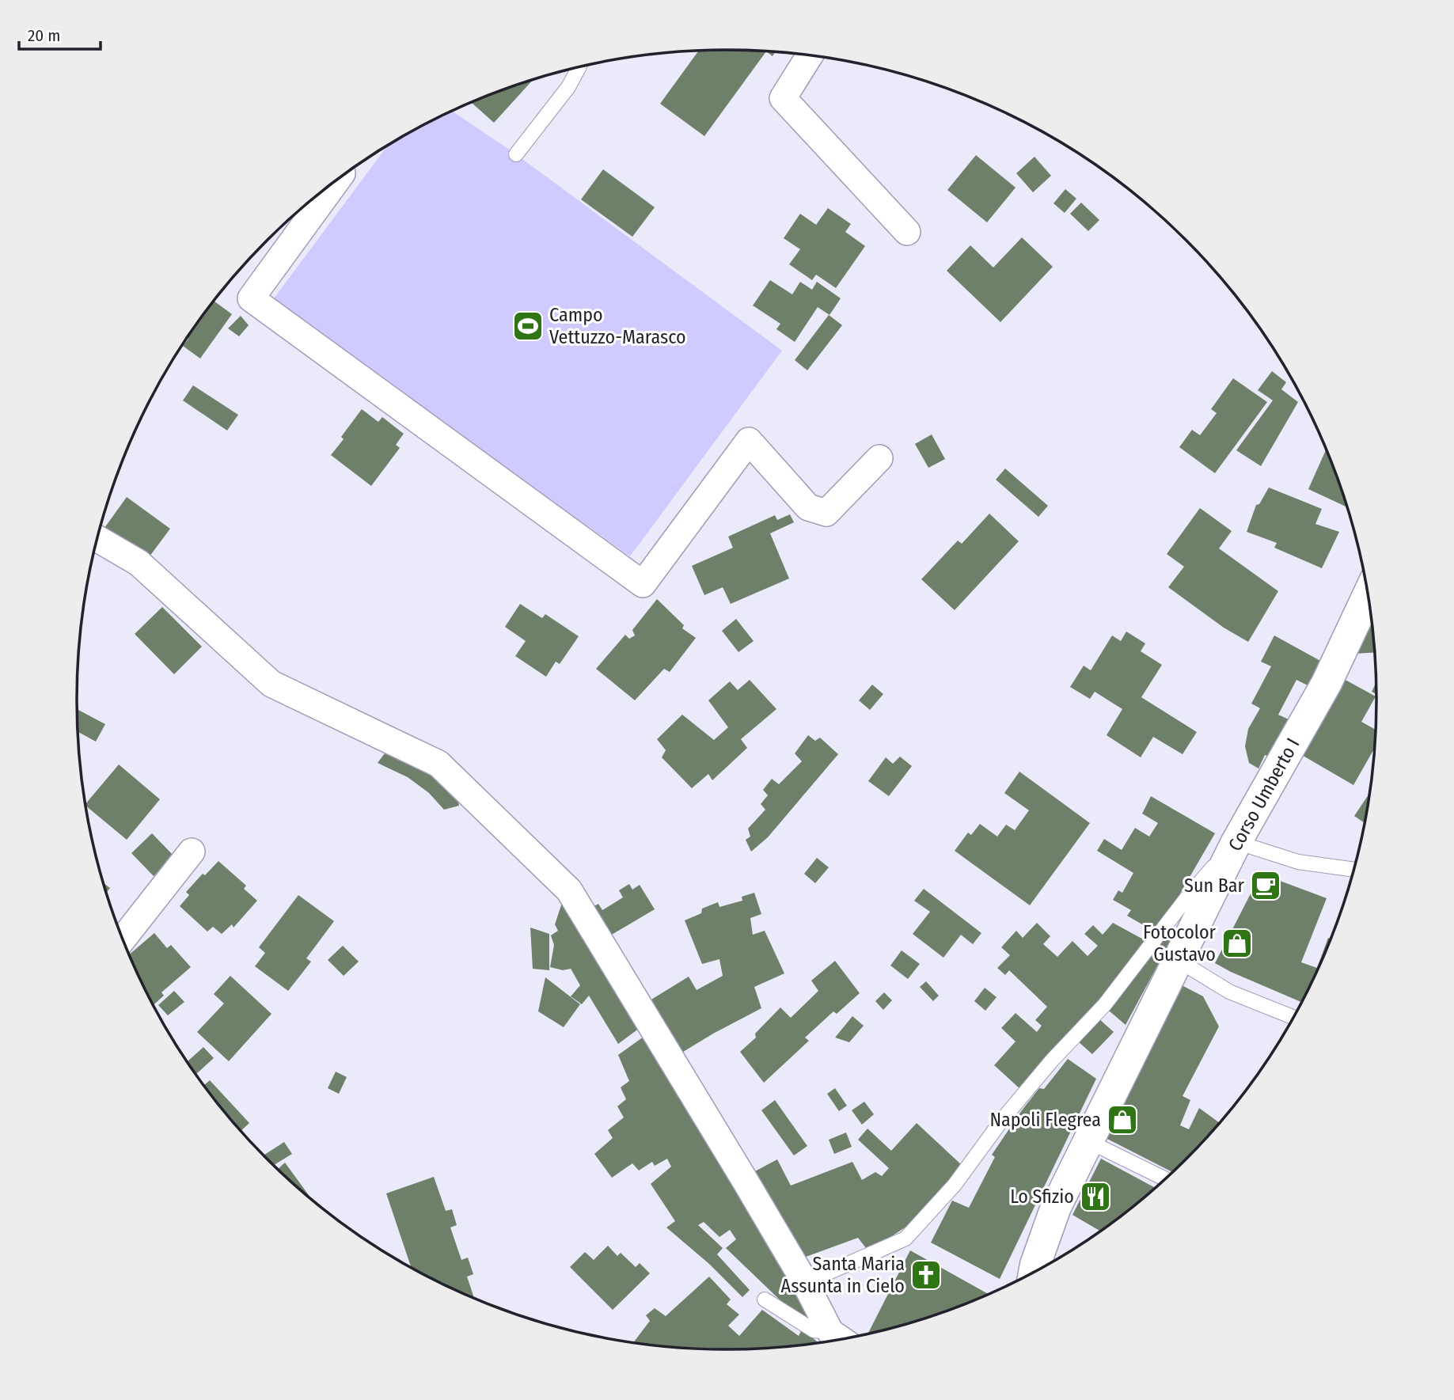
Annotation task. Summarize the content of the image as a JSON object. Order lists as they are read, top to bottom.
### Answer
{
  "streets": {
    "street": ["Corso Umberto I"]
  },
  "places": {
    "sports": ["Campo Vettuzzo-Marasco"],
    "cafe": ["Sun Bar"],
    "shop": ["Fotocolor Gustavo", "Napoli Flegrea"],
    "restaurant": ["Lo Sfizio"],
    "church": ["Santa Maria Assunta in Cielo"]
  },
  "scale_bar": "20 m"
}
